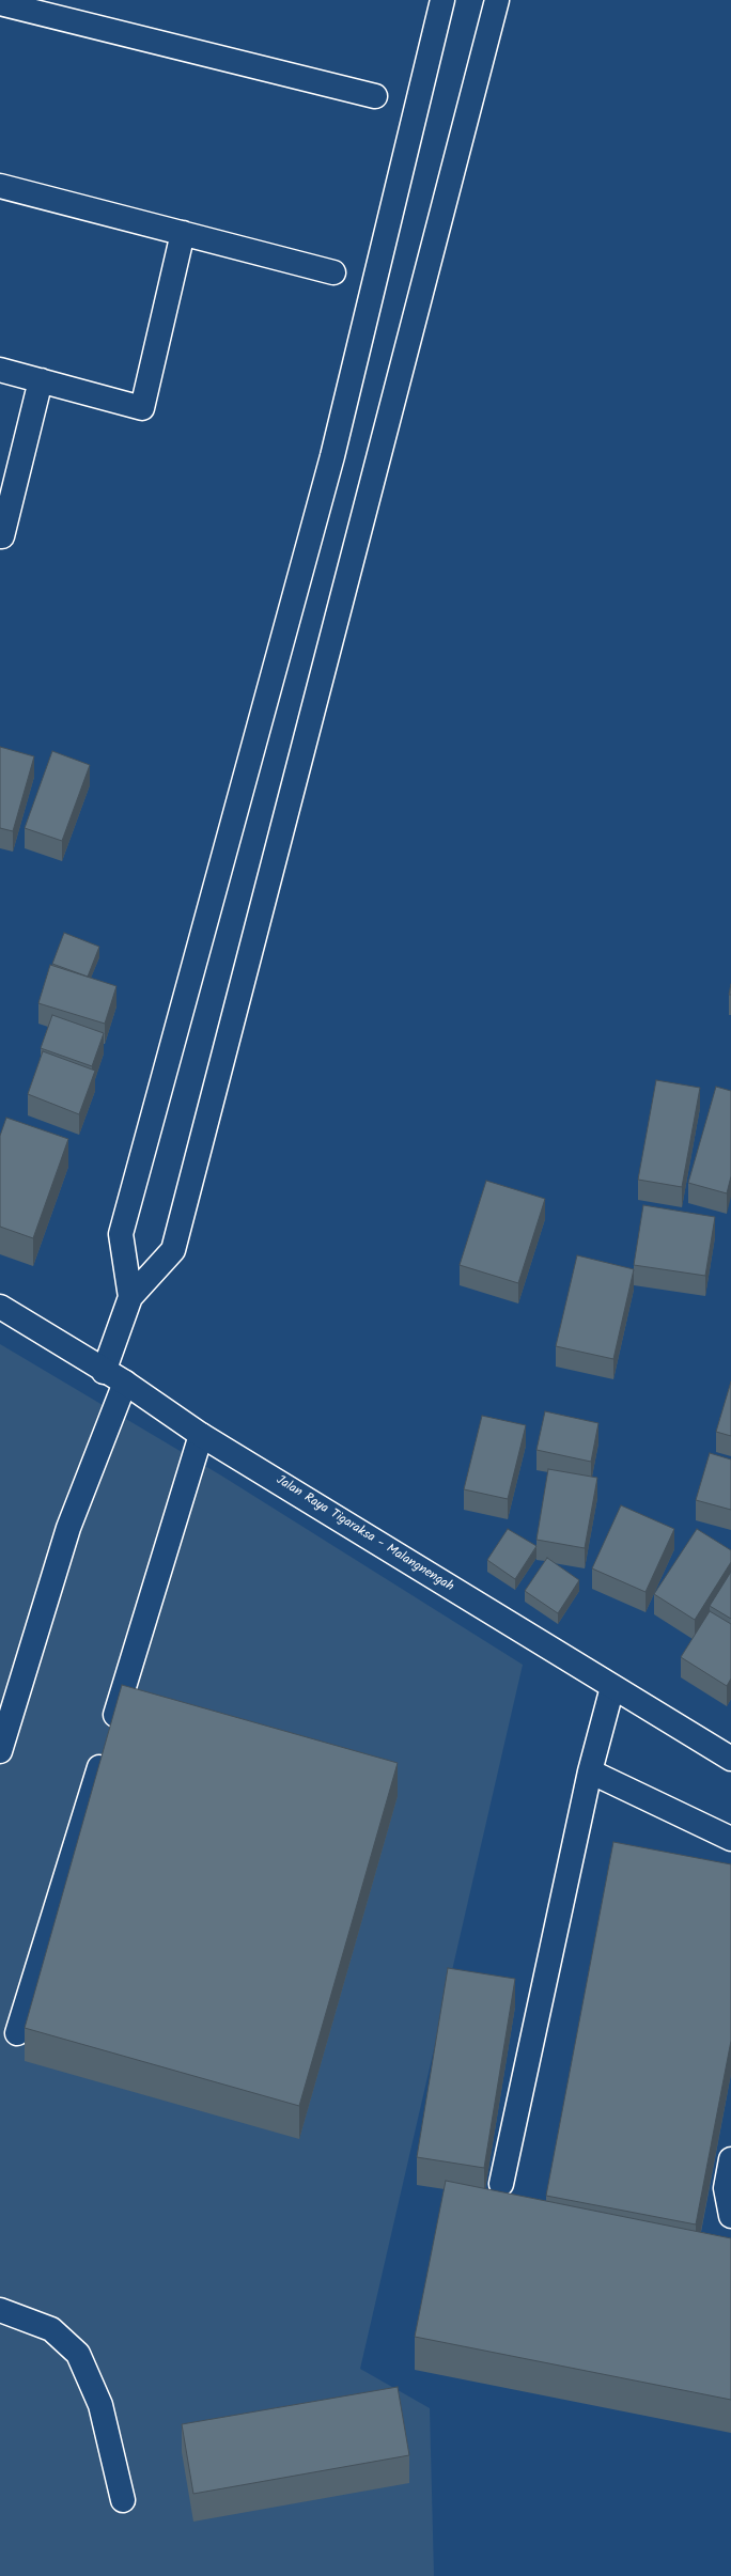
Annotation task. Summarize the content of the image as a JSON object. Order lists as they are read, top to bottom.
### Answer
{
  "streets": {
    "street": ["Jalan Raya Tigaraksa - Malangnengah"]
  }
}
